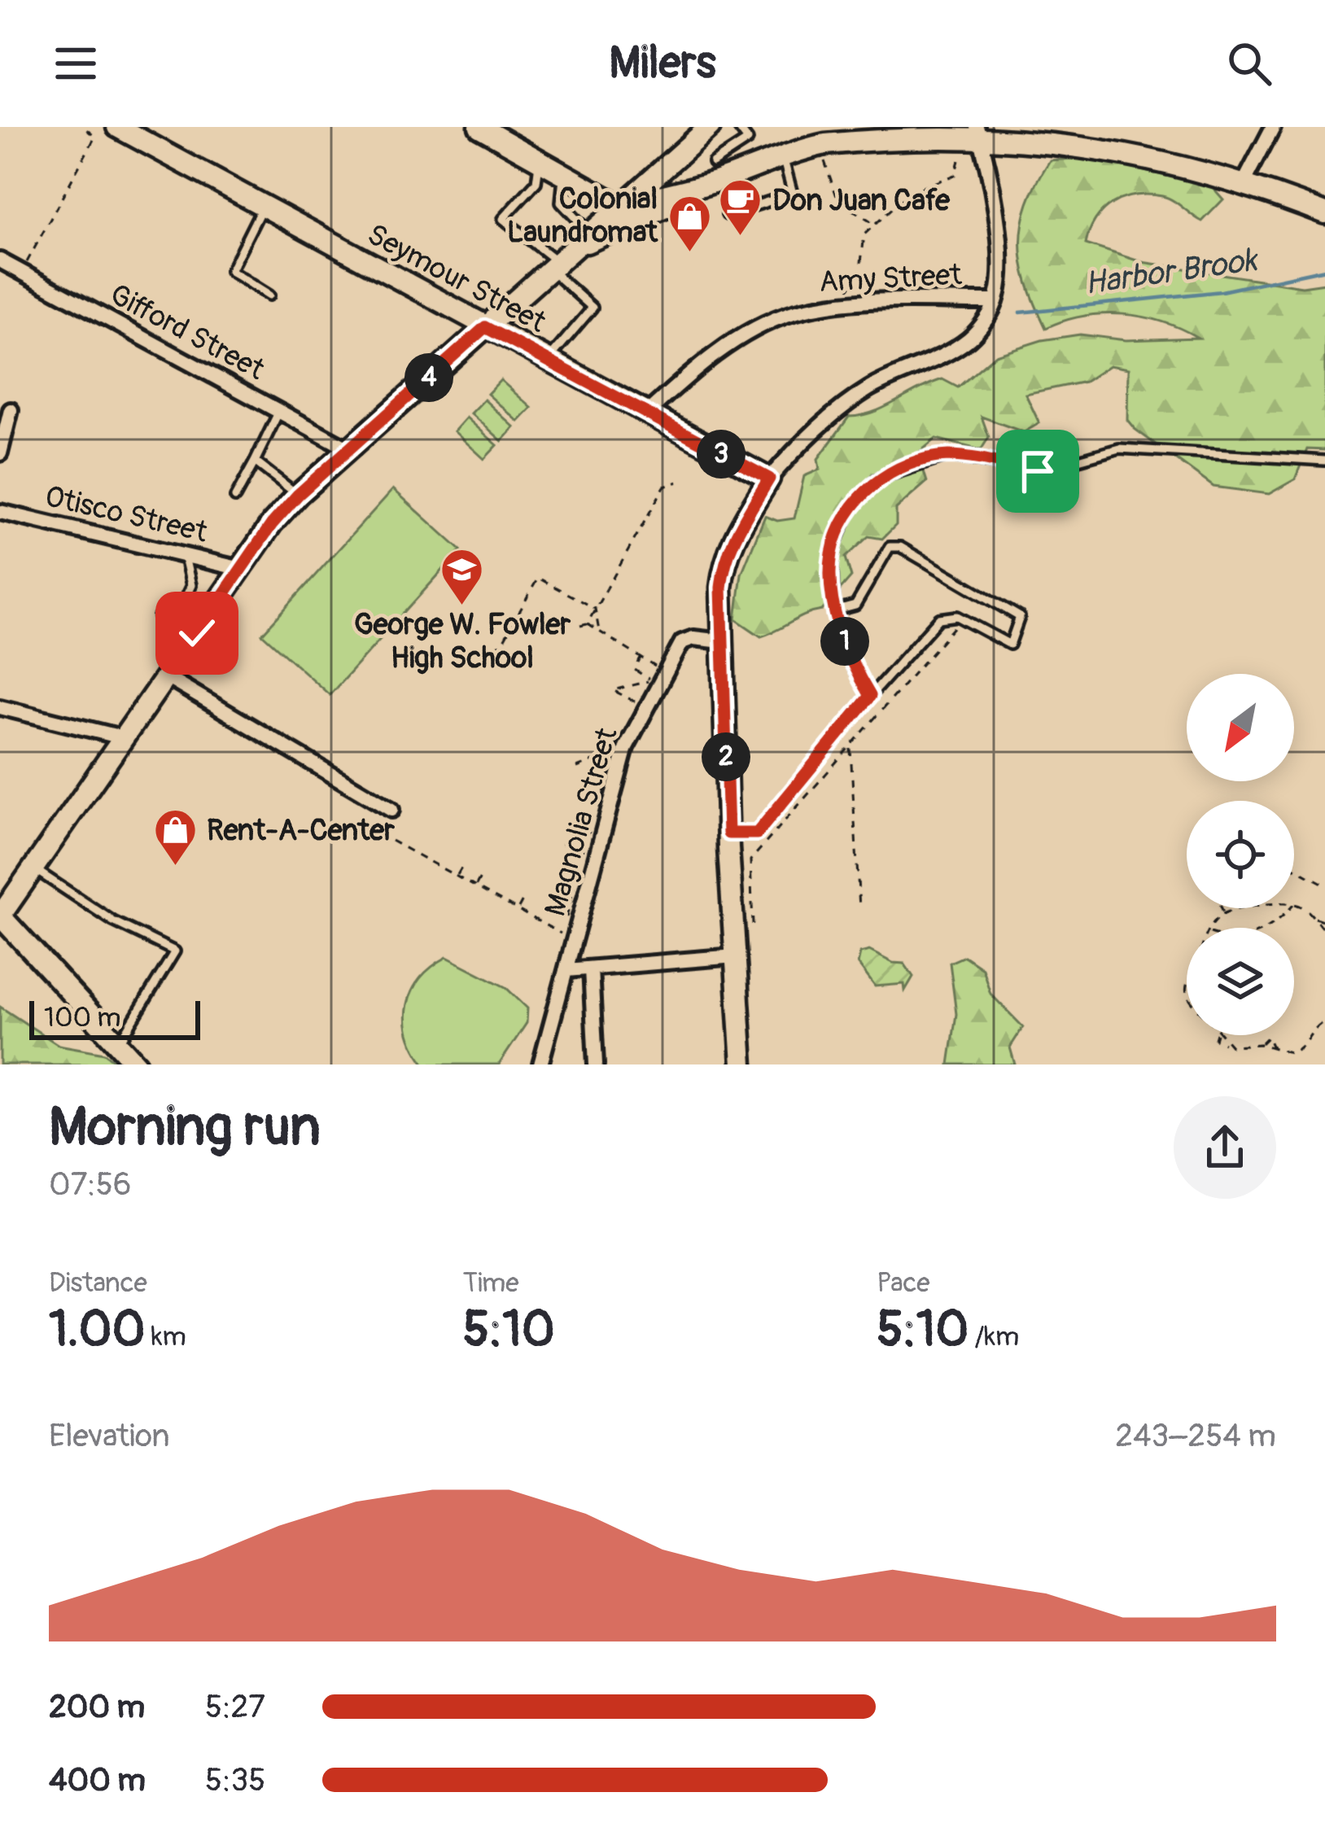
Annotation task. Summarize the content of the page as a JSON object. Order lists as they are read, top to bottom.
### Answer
{
  "streets": {
    "street": [
      "Seymour Street",
      "Amy Street",
      "Gifford Street",
      "Otisco Street",
      "Magnolia Street"
    ]
  },
  "crossings": [
    ["Seymour Street", "Amy Street"]
  ],
  "water": ["Harbor Brook"],
  "places": {
    "cafe": ["Don Juan Cafe"],
    "shop": ["Colonial Laundromat", "Rent-A-Center"],
    "school or university": ["George W. Fowler High School"]
  },
  "scale_bar": "100 m",
  "north": "bottom left",
  "page": {
    "header": "Milers",
    "pins": [
      "4",
      "3",
      "1",
      "2"
    ],
    "scale": "100 m",
    "heading": ["Morning run", "07:56"],
    "stats": [
      ["Distance", "1.00 km"],
      ["Time", "5:10"],
      ["Pace", "5:10 /km"]
    ],
    "chart": ["Elevation", "243–254 m"],
    "list": [
      {
        "name": "200 m",
        "note": "5:27"
      },
      {
        "name": "400 m",
        "note": "5:35"
      }
    ]
  }
}
